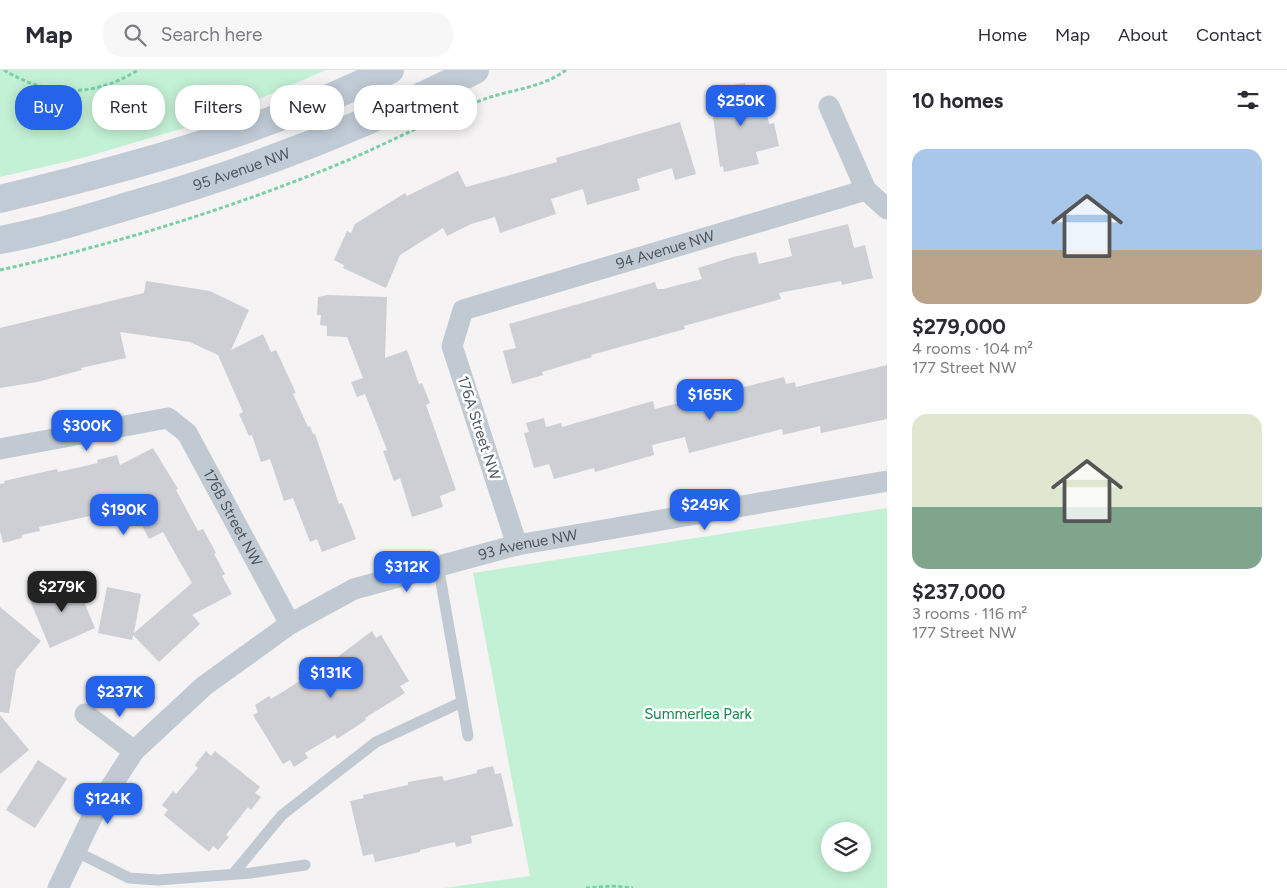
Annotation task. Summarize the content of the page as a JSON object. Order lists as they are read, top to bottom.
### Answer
{
  "streets": {
    "main road": ["95 Avenue NW"],
    "street": [
      "94 Avenue NW",
      "176A Street NW",
      "176B Street NW",
      "93 Avenue NW"
    ]
  },
  "crossings": [
    ["94 Avenue NW", "176A Street NW"],
    ["176A Street NW", "93 Avenue NW"],
    ["176B Street NW", "93 Avenue NW"]
  ],
  "parks": ["Summerlea Park"],
  "page": {
    "header": "Map",
    "search": "Search here",
    "nav": [
      "Home",
      "Map",
      "About",
      "Contact"
    ],
    "heading": "10 homes",
    "price": [
      "$250K",
      "$165K",
      "$300K",
      "$249K",
      "$190K",
      "$312K",
      "$279K",
      "$131K",
      "$237K",
      "$124K"
    ],
    "chip": [
      "Buy",
      "Rent",
      "Filters",
      "New",
      "Apartment"
    ],
    "list": [
      {
        "name": "$279,000",
        "note": "4 rooms · 104 m² · 177 Street NW"
      },
      {
        "name": "$237,000",
        "note": "3 rooms · 116 m² · 177 Street NW"
      }
    ]
  }
}
